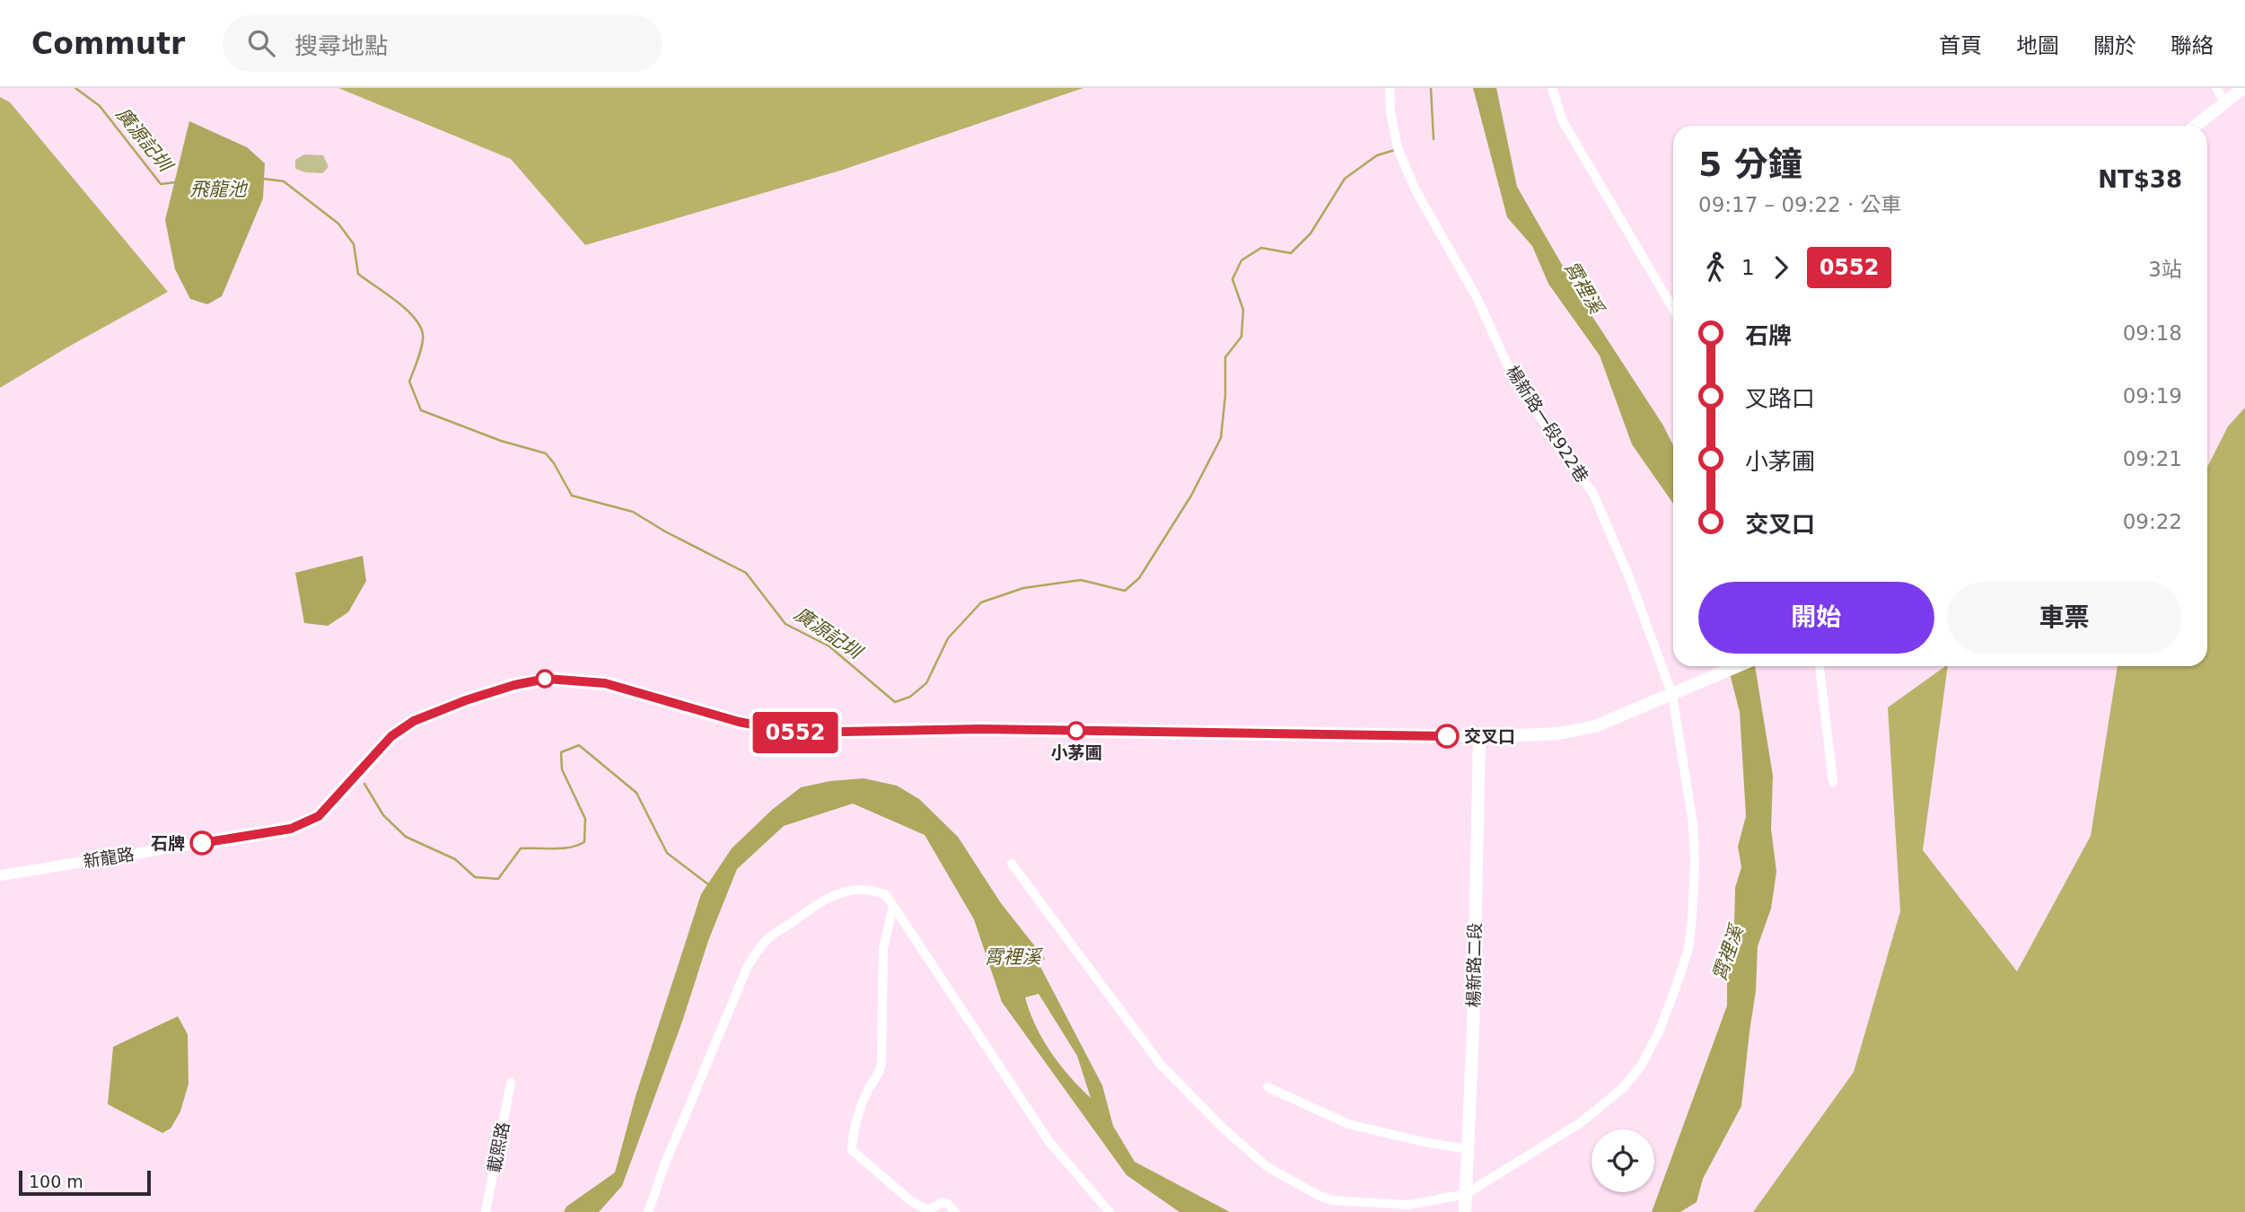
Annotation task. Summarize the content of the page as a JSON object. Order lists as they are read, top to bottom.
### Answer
{
  "streets": {
    "main road": ["楊新路二段"],
    "street": ["楊新路一段922巷", "新龍路", "載熙路"]
  },
  "crossings": [
    ["楊新路一段922巷", "楊新路二段"],
    ["新龍路", "楊新路二段"]
  ],
  "water": ["廣源記圳", "飛龍池", "霄裡溪"],
  "places": ["小茅圃", "交叉口", "石牌"],
  "lines": ["bus line 0552"],
  "scale_bar": "100 m",
  "page": {
    "header": "Commutr",
    "search": "搜尋地點",
    "nav": [
      "首頁",
      "地圖",
      "關於",
      "聯絡"
    ],
    "on_map": "0552",
    "heading": ["5 分鐘", "09:17 – 09:22 · 公車", "NT$38"],
    "legs": ["1", "0552", "3站"],
    "list": [
      {
        "name": "石牌",
        "value": "09:18"
      },
      {
        "name": "叉路口",
        "value": "09:19"
      },
      {
        "name": "小茅圃",
        "value": "09:21"
      },
      {
        "name": "交叉口",
        "value": "09:22"
      }
    ],
    "buttons": ["開始", "車票"],
    "scale": "100 m"
  }
}
